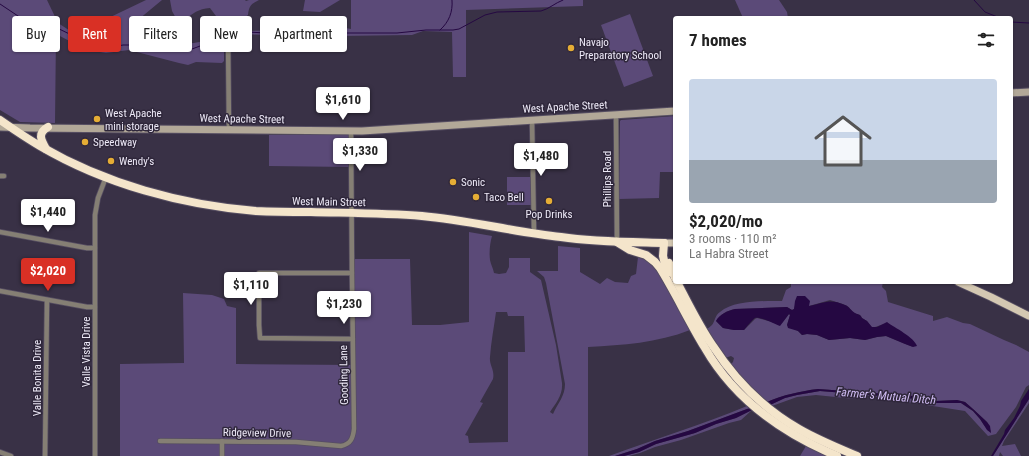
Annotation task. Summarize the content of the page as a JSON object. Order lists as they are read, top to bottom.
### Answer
{
  "streets": {
    "highway": ["West Main Street"],
    "main road": ["West Apache Street"],
    "street": [
      "Phillips Road",
      "Valle Vista Drive",
      "Gooding Lane",
      "Valle Bonita Drive",
      "Ridgeview Drive"
    ]
  },
  "crossings": [
    ["West Apache Street", "Phillips Road"],
    ["West Apache Street", "West Main Street"],
    ["West Apache Street", "Gooding Lane"],
    ["Phillips Road", "West Main Street"],
    ["West Main Street", "Valle Vista Drive"],
    ["West Main Street", "Gooding Lane"],
    ["Gooding Lane", "Ridgeview Drive"]
  ],
  "water": ["Farmer's Mutual Ditch"],
  "places": [
    "Navajo Preparatory School",
    "West Apache mini storage",
    "Speedway",
    "Wendy's",
    "Sonic",
    "Taco Bell",
    "Pop Drinks"
  ],
  "page": {
    "chip": [
      "Buy",
      "Rent",
      "Filters",
      "New",
      "Apartment"
    ],
    "heading": "7 homes",
    "list": [
      {
        "name": "$2,020/mo",
        "note": "3 rooms · 110 m² · La Habra Street"
      }
    ],
    "price": [
      "$1,610",
      "$1,330",
      "$1,480",
      "$1,440",
      "$2,020",
      "$1,110",
      "$1,230"
    ]
  }
}
